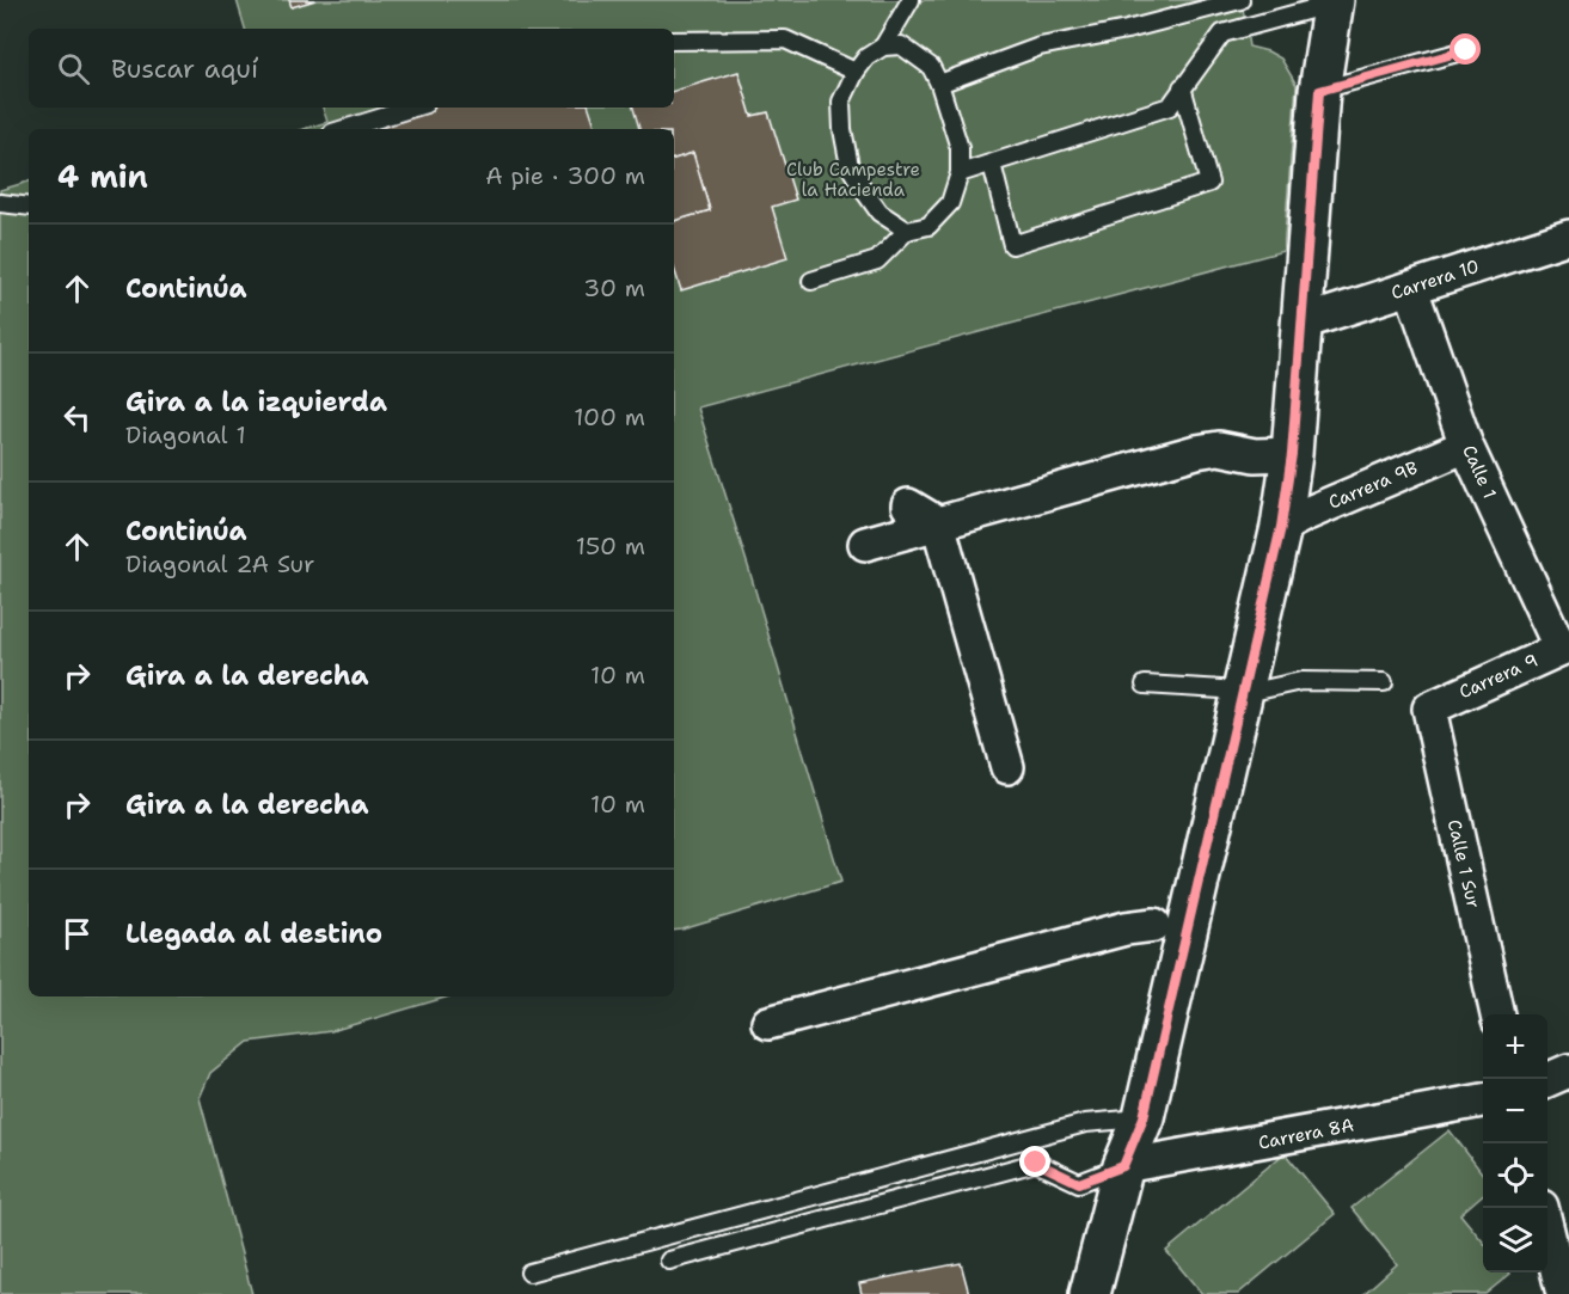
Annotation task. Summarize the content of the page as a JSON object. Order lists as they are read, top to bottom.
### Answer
{
  "streets": {
    "street": [
      "Carrera 10",
      "Calle 1",
      "Carrera 9B",
      "Carrera 9",
      "Calle 1 Sur",
      "Carrera 8A"
    ]
  },
  "crossings": [
    ["Carrera 10", "Calle 1"],
    ["Calle 1", "Carrera 9B"],
    ["Calle 1", "Carrera 9"],
    ["Carrera 9", "Calle 1 Sur"]
  ],
  "parks": ["Club Campestre la Hacienda"],
  "page": {
    "search": "Buscar aquí",
    "heading": ["4 min", "A pie · 300 m"],
    "list": [
      ["Continúa", "30 m"],
      ["Gira a la izquierda", "Diagonal 1", "100 m"],
      ["Continúa", "Diagonal 2A Sur", "150 m"],
      ["Gira a la derecha", "10 m"],
      ["Gira a la derecha", "10 m"],
      "Llegada al destino"
    ],
    "map_buttons": ["+", "−"]
  }
}
